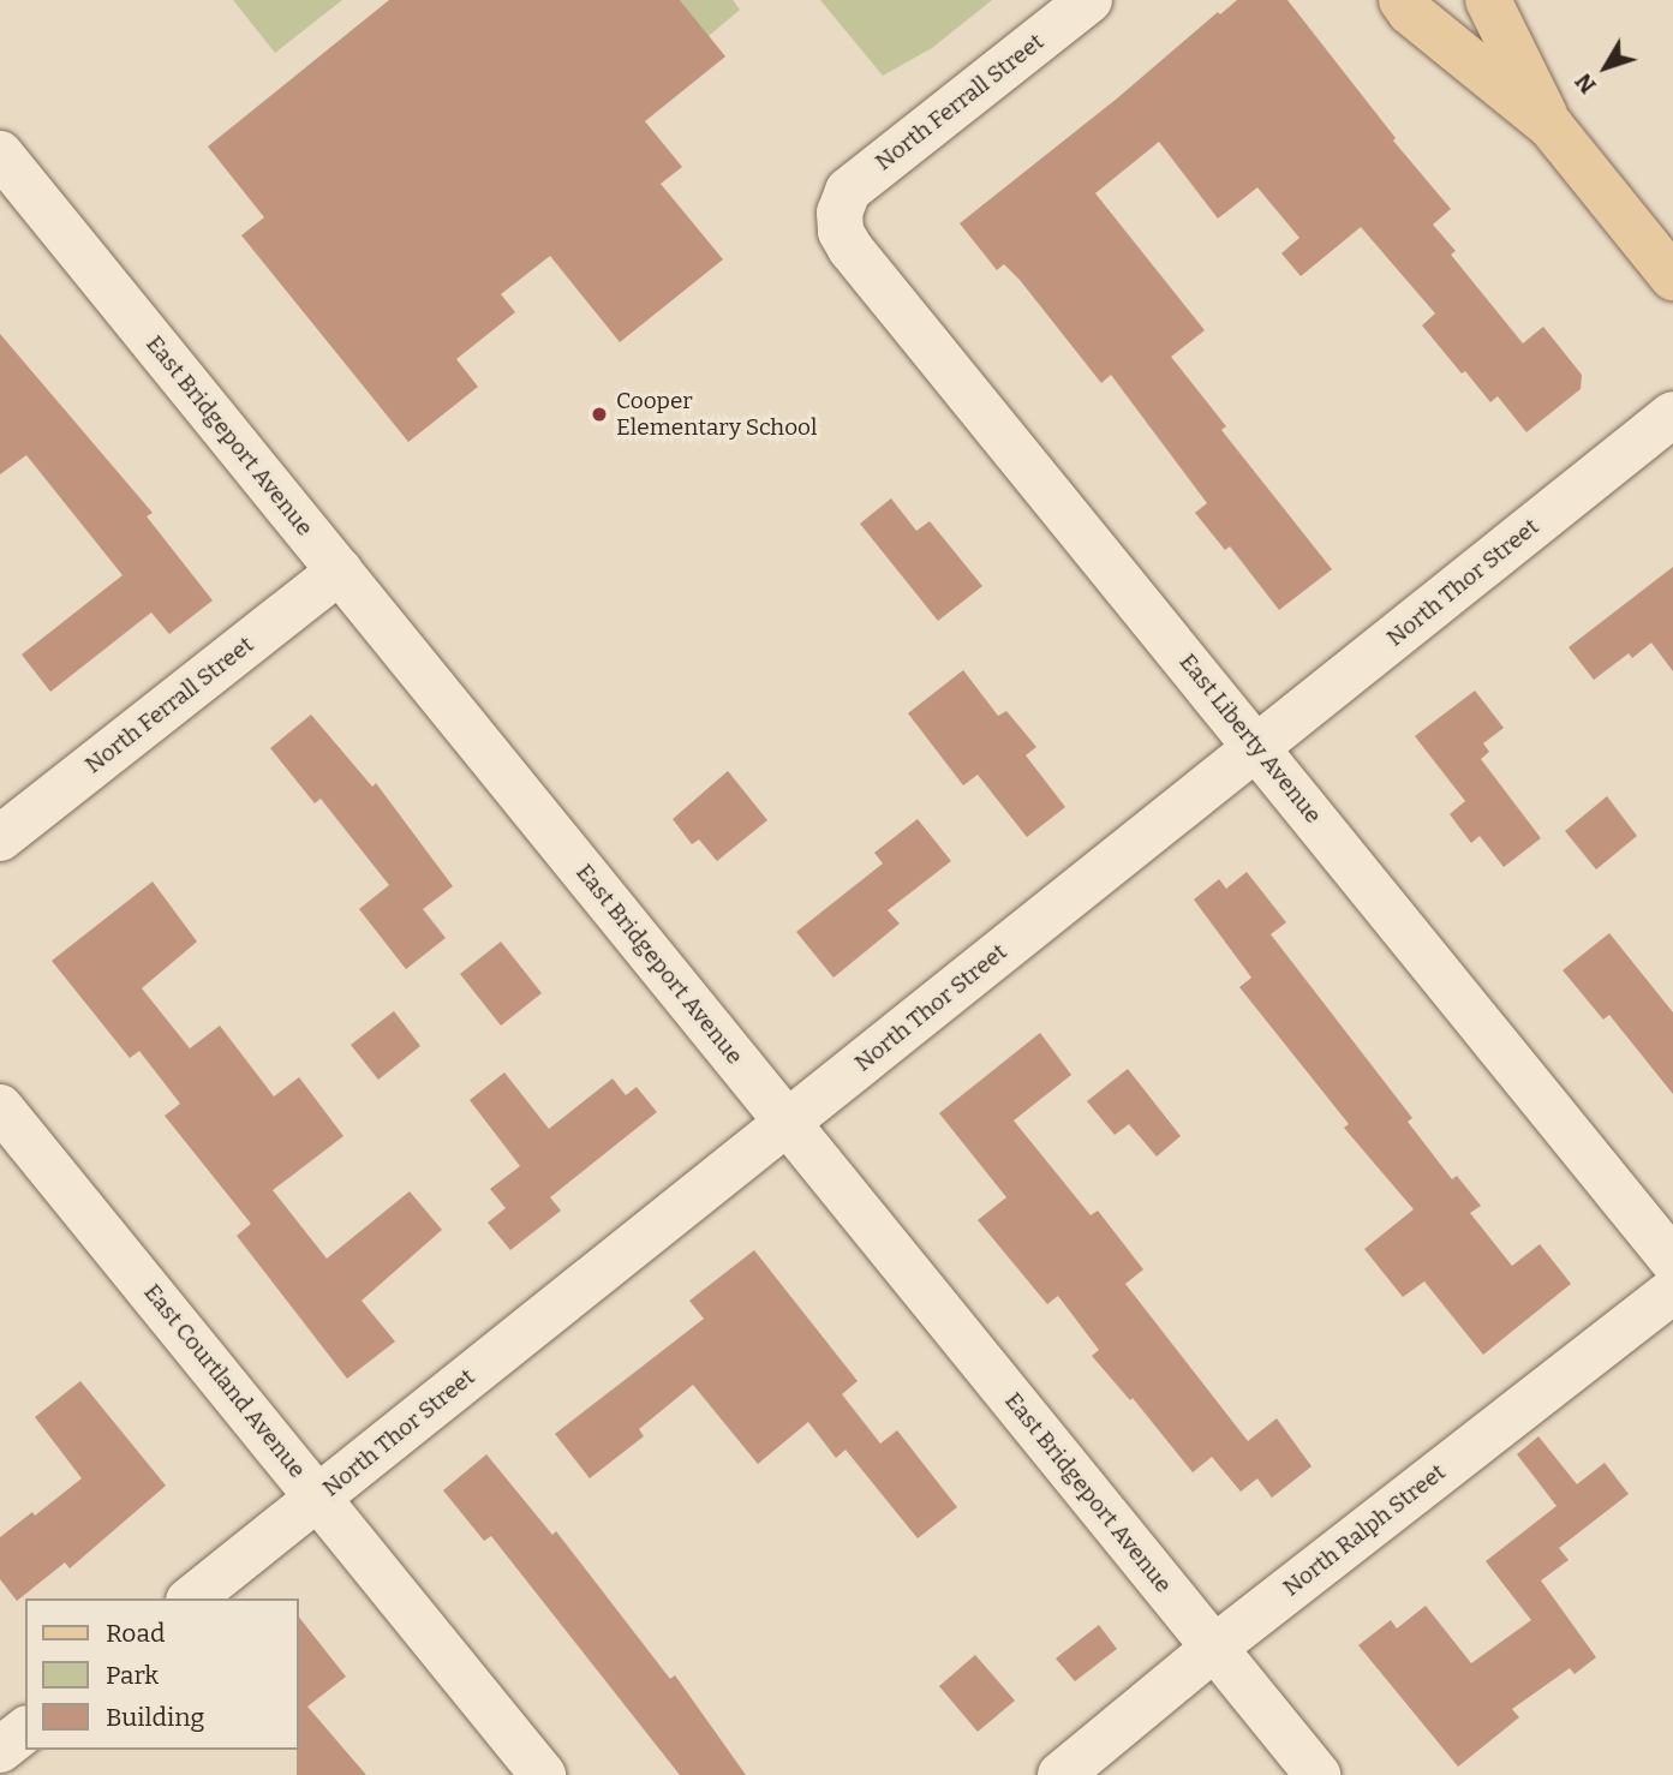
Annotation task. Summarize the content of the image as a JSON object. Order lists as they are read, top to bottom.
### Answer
{
  "streets": {
    "street": [
      "North Ferrall Street",
      "East Bridgeport Avenue",
      "North Thor Street",
      "East Liberty Avenue",
      "East Courtland Avenue",
      "North Ralph Street"
    ]
  },
  "crossings": [
    ["North Ferrall Street", "East Bridgeport Avenue"],
    ["North Ferrall Street", "East Liberty Avenue"],
    ["East Bridgeport Avenue", "North Thor Street"],
    ["East Bridgeport Avenue", "North Ralph Street"],
    ["North Thor Street", "East Liberty Avenue"],
    ["North Thor Street", "East Courtland Avenue"]
  ],
  "places": ["Cooper Elementary School"],
  "legend": ["Road", "Park", "Building"],
  "north": "bottom left"
}
